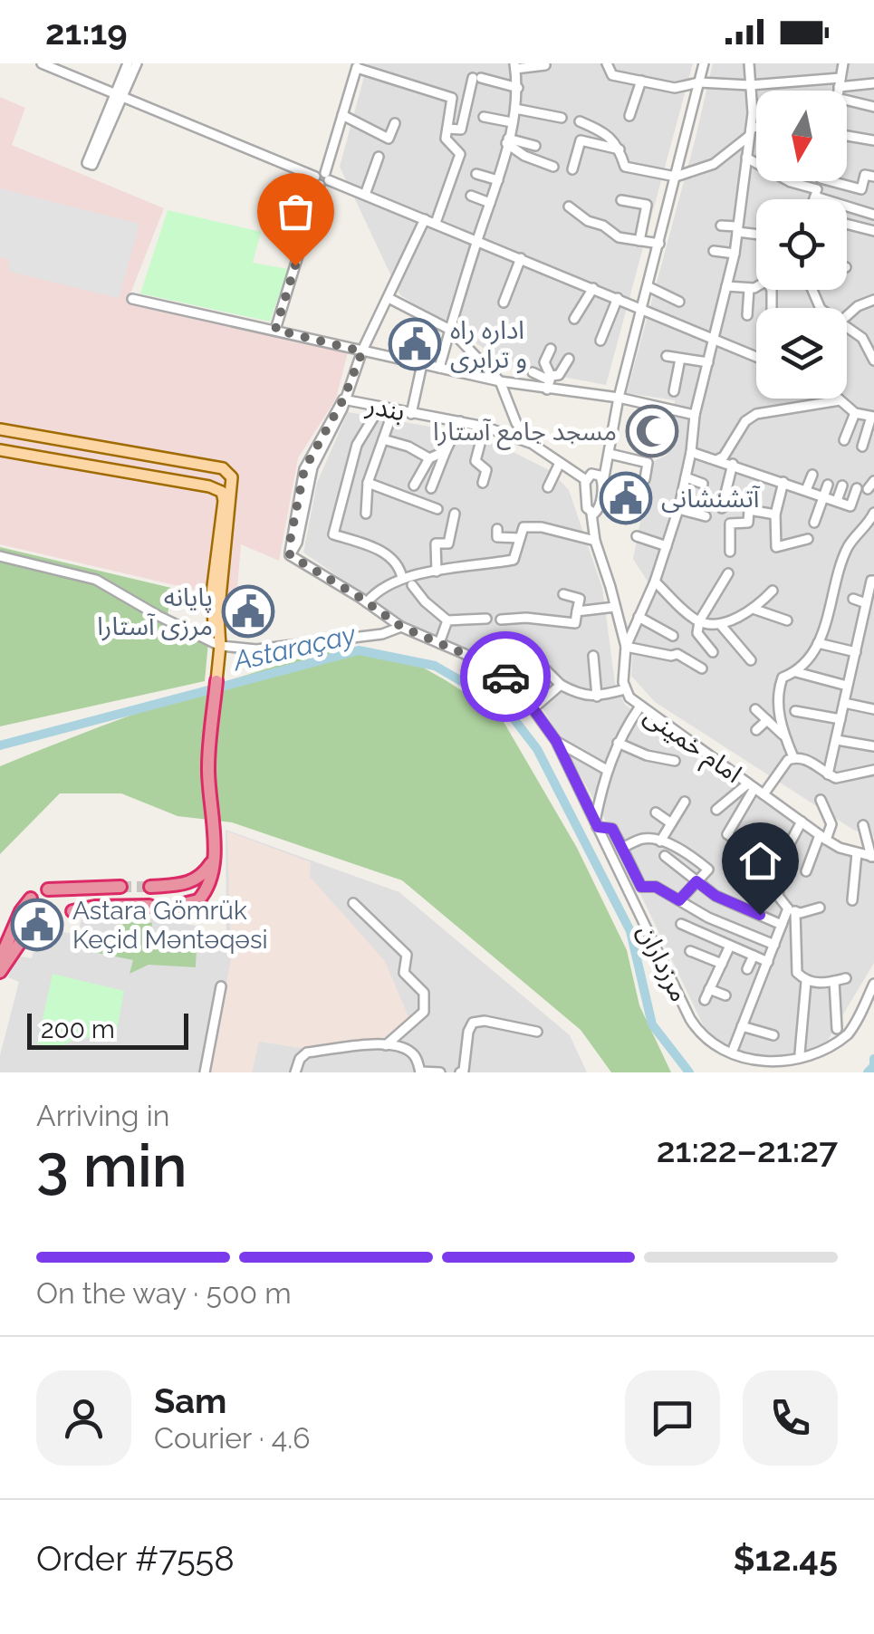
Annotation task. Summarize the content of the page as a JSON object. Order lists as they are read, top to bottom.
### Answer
{
  "streets": {
    "street": ["بندر", "امام خمینی", "مرزداران"]
  },
  "crossings": [
    ["بندر", "مرزداران"]
  ],
  "water": ["Astaraçay"],
  "places": {
    "public building": [
      "اداره راه و ترابری",
      "آتشنشانی",
      "پایانه مرزی آستارا",
      "Astara Gömrük Keçid Məntəqəsi"
    ],
    "mosque": ["مسجد جامع آستارا"]
  },
  "scale_bar": "200 m",
  "north": "bottom",
  "page": {
    "status": "21:19",
    "scale": "200 m",
    "heading": ["3 min", "Arriving in", "21:22–21:27"],
    "panel": [
      "Sam",
      "Courier · 4.6",
      "Order #7558",
      "$12.45"
    ],
    "bar": "On the way · 500 m"
  }
}
